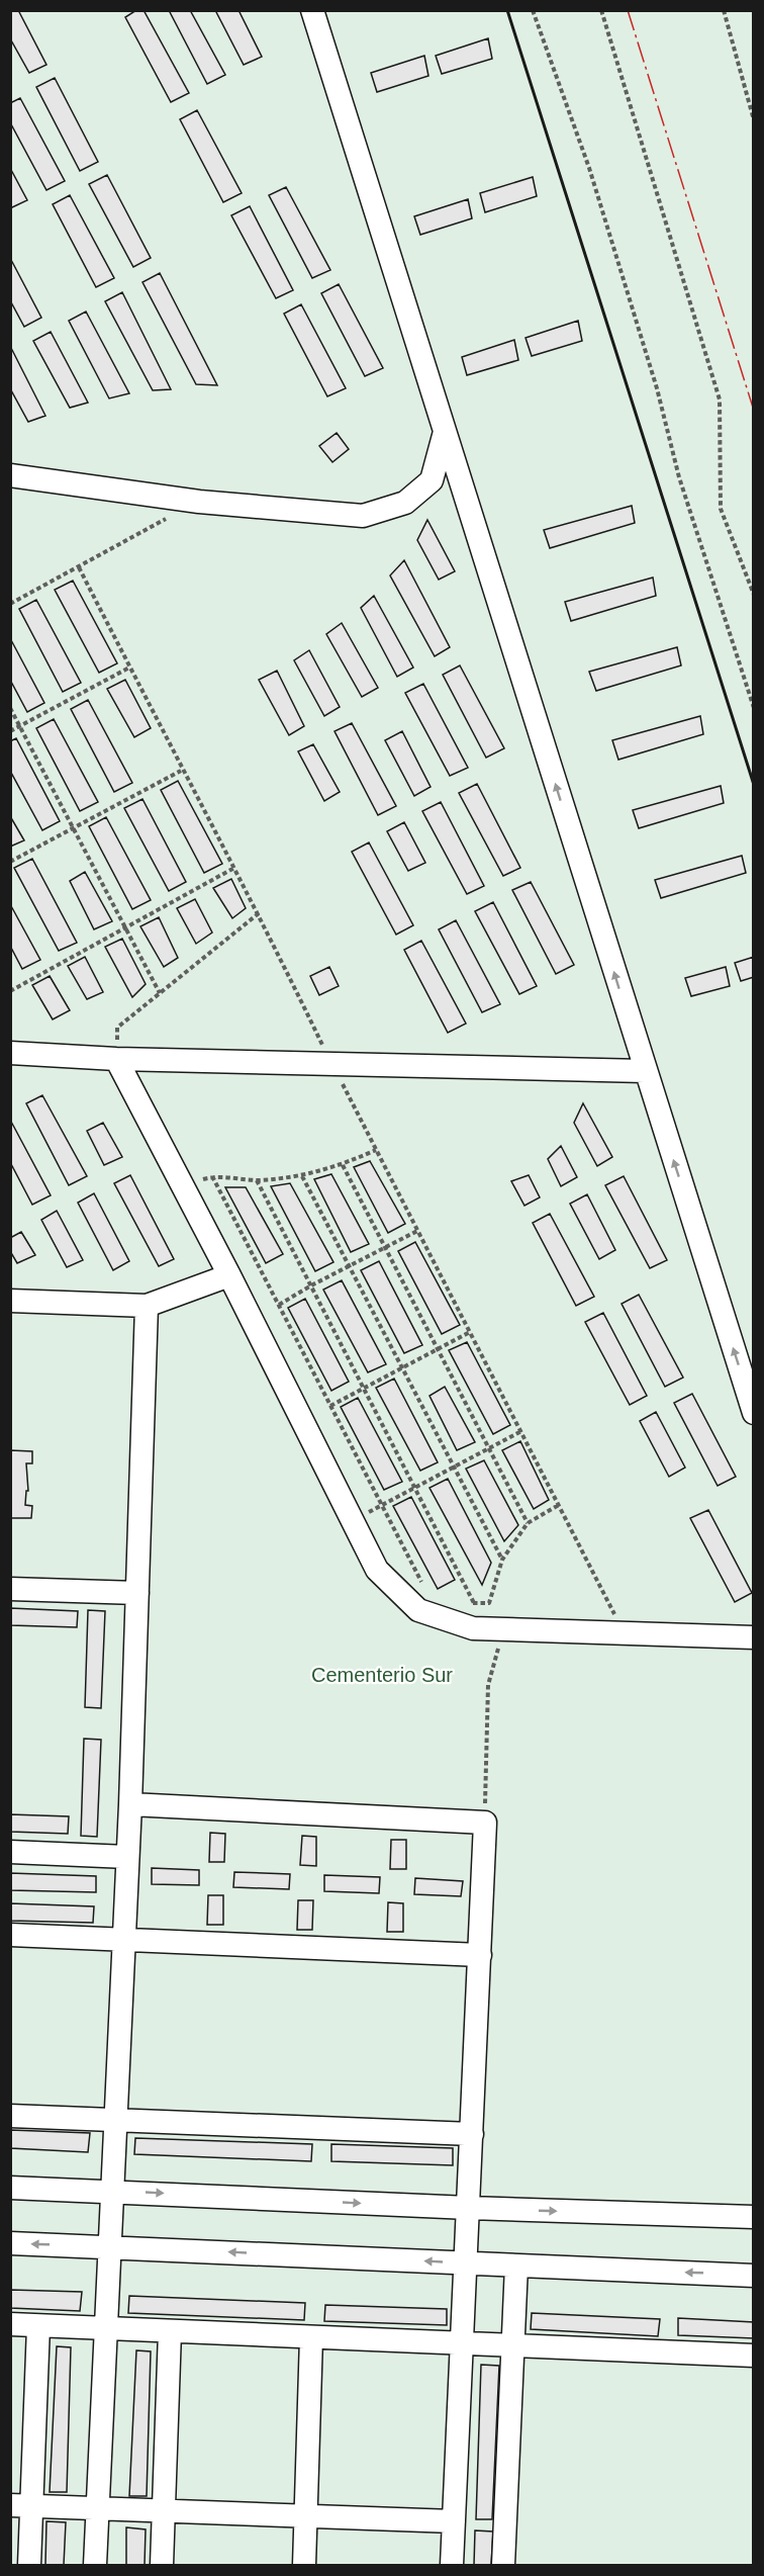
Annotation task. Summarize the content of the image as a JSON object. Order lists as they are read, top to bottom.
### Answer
{
  "parks": ["Cementerio Sur"]
}
